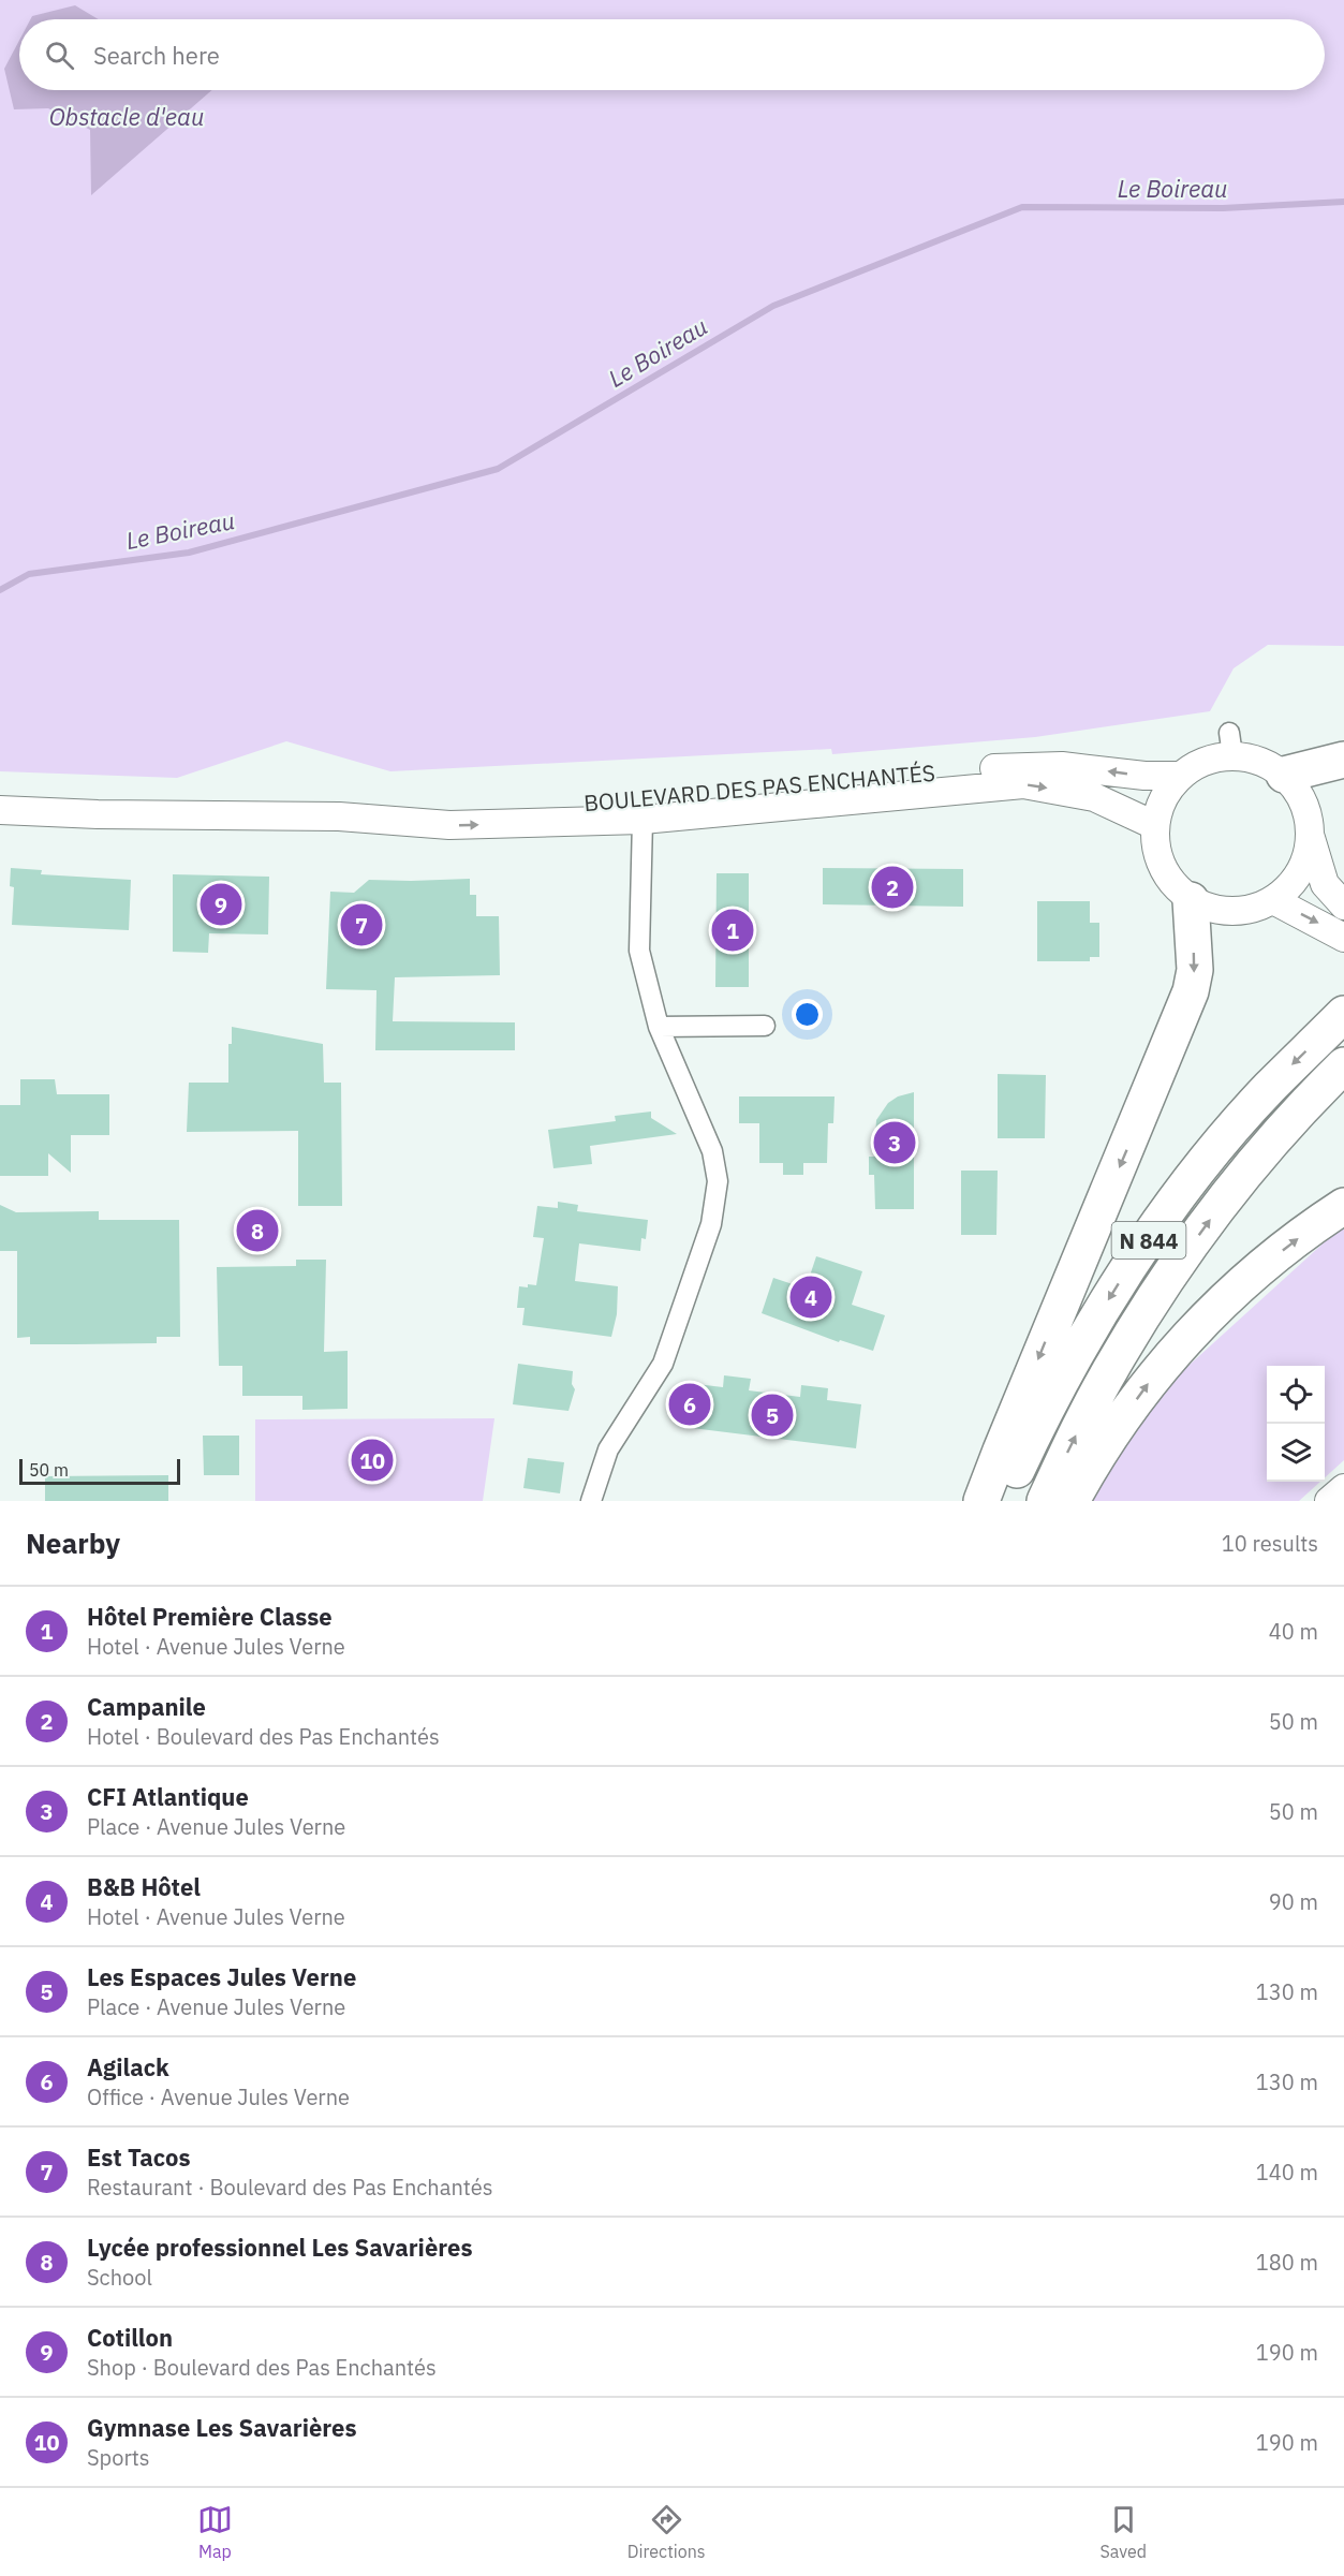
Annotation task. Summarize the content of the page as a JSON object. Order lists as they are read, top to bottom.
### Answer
{
  "streets": {
    "highway": ["N 844"],
    "main road": ["BOULEVARD DES PAS ENCHANTÉS"]
  },
  "water": ["Obstacle d'eau", "Le Boireau"],
  "scale_bar": "50 m",
  "page": {
    "search": "Search here",
    "pins": [
      "2",
      "9",
      "7",
      "1",
      "3",
      "8",
      "4",
      "6",
      "5",
      "10"
    ],
    "scale": "50 m",
    "heading": ["Nearby", "10 results"],
    "list": [
      {
        "mark": "1",
        "name": "Hôtel Première Classe",
        "note": "Hotel · Avenue Jules Verne",
        "value": "40 m"
      },
      {
        "mark": "2",
        "name": "Campanile",
        "note": "Hotel · Boulevard des Pas Enchantés",
        "value": "50 m"
      },
      {
        "mark": "3",
        "name": "CFI Atlantique",
        "note": "Place · Avenue Jules Verne",
        "value": "50 m"
      },
      {
        "mark": "4",
        "name": "B&B Hôtel",
        "note": "Hotel · Avenue Jules Verne",
        "value": "90 m"
      },
      {
        "mark": "5",
        "name": "Les Espaces Jules Verne",
        "note": "Place · Avenue Jules Verne",
        "value": "130 m"
      },
      {
        "mark": "6",
        "name": "Agilack",
        "note": "Office · Avenue Jules Verne",
        "value": "130 m"
      },
      {
        "mark": "7",
        "name": "Est Tacos",
        "note": "Restaurant · Boulevard des Pas Enchantés",
        "value": "140 m"
      },
      {
        "mark": "8",
        "name": "Lycée professionnel Les Savarières",
        "note": "School",
        "value": "180 m"
      },
      {
        "mark": "9",
        "name": "Cotillon",
        "note": "Shop · Boulevard des Pas Enchantés",
        "value": "190 m"
      },
      {
        "mark": "10",
        "name": "Gymnase Les Savarières",
        "note": "Sports",
        "value": "190 m"
      }
    ],
    "nav": ["Map", "Directions", "Saved"]
  }
}
